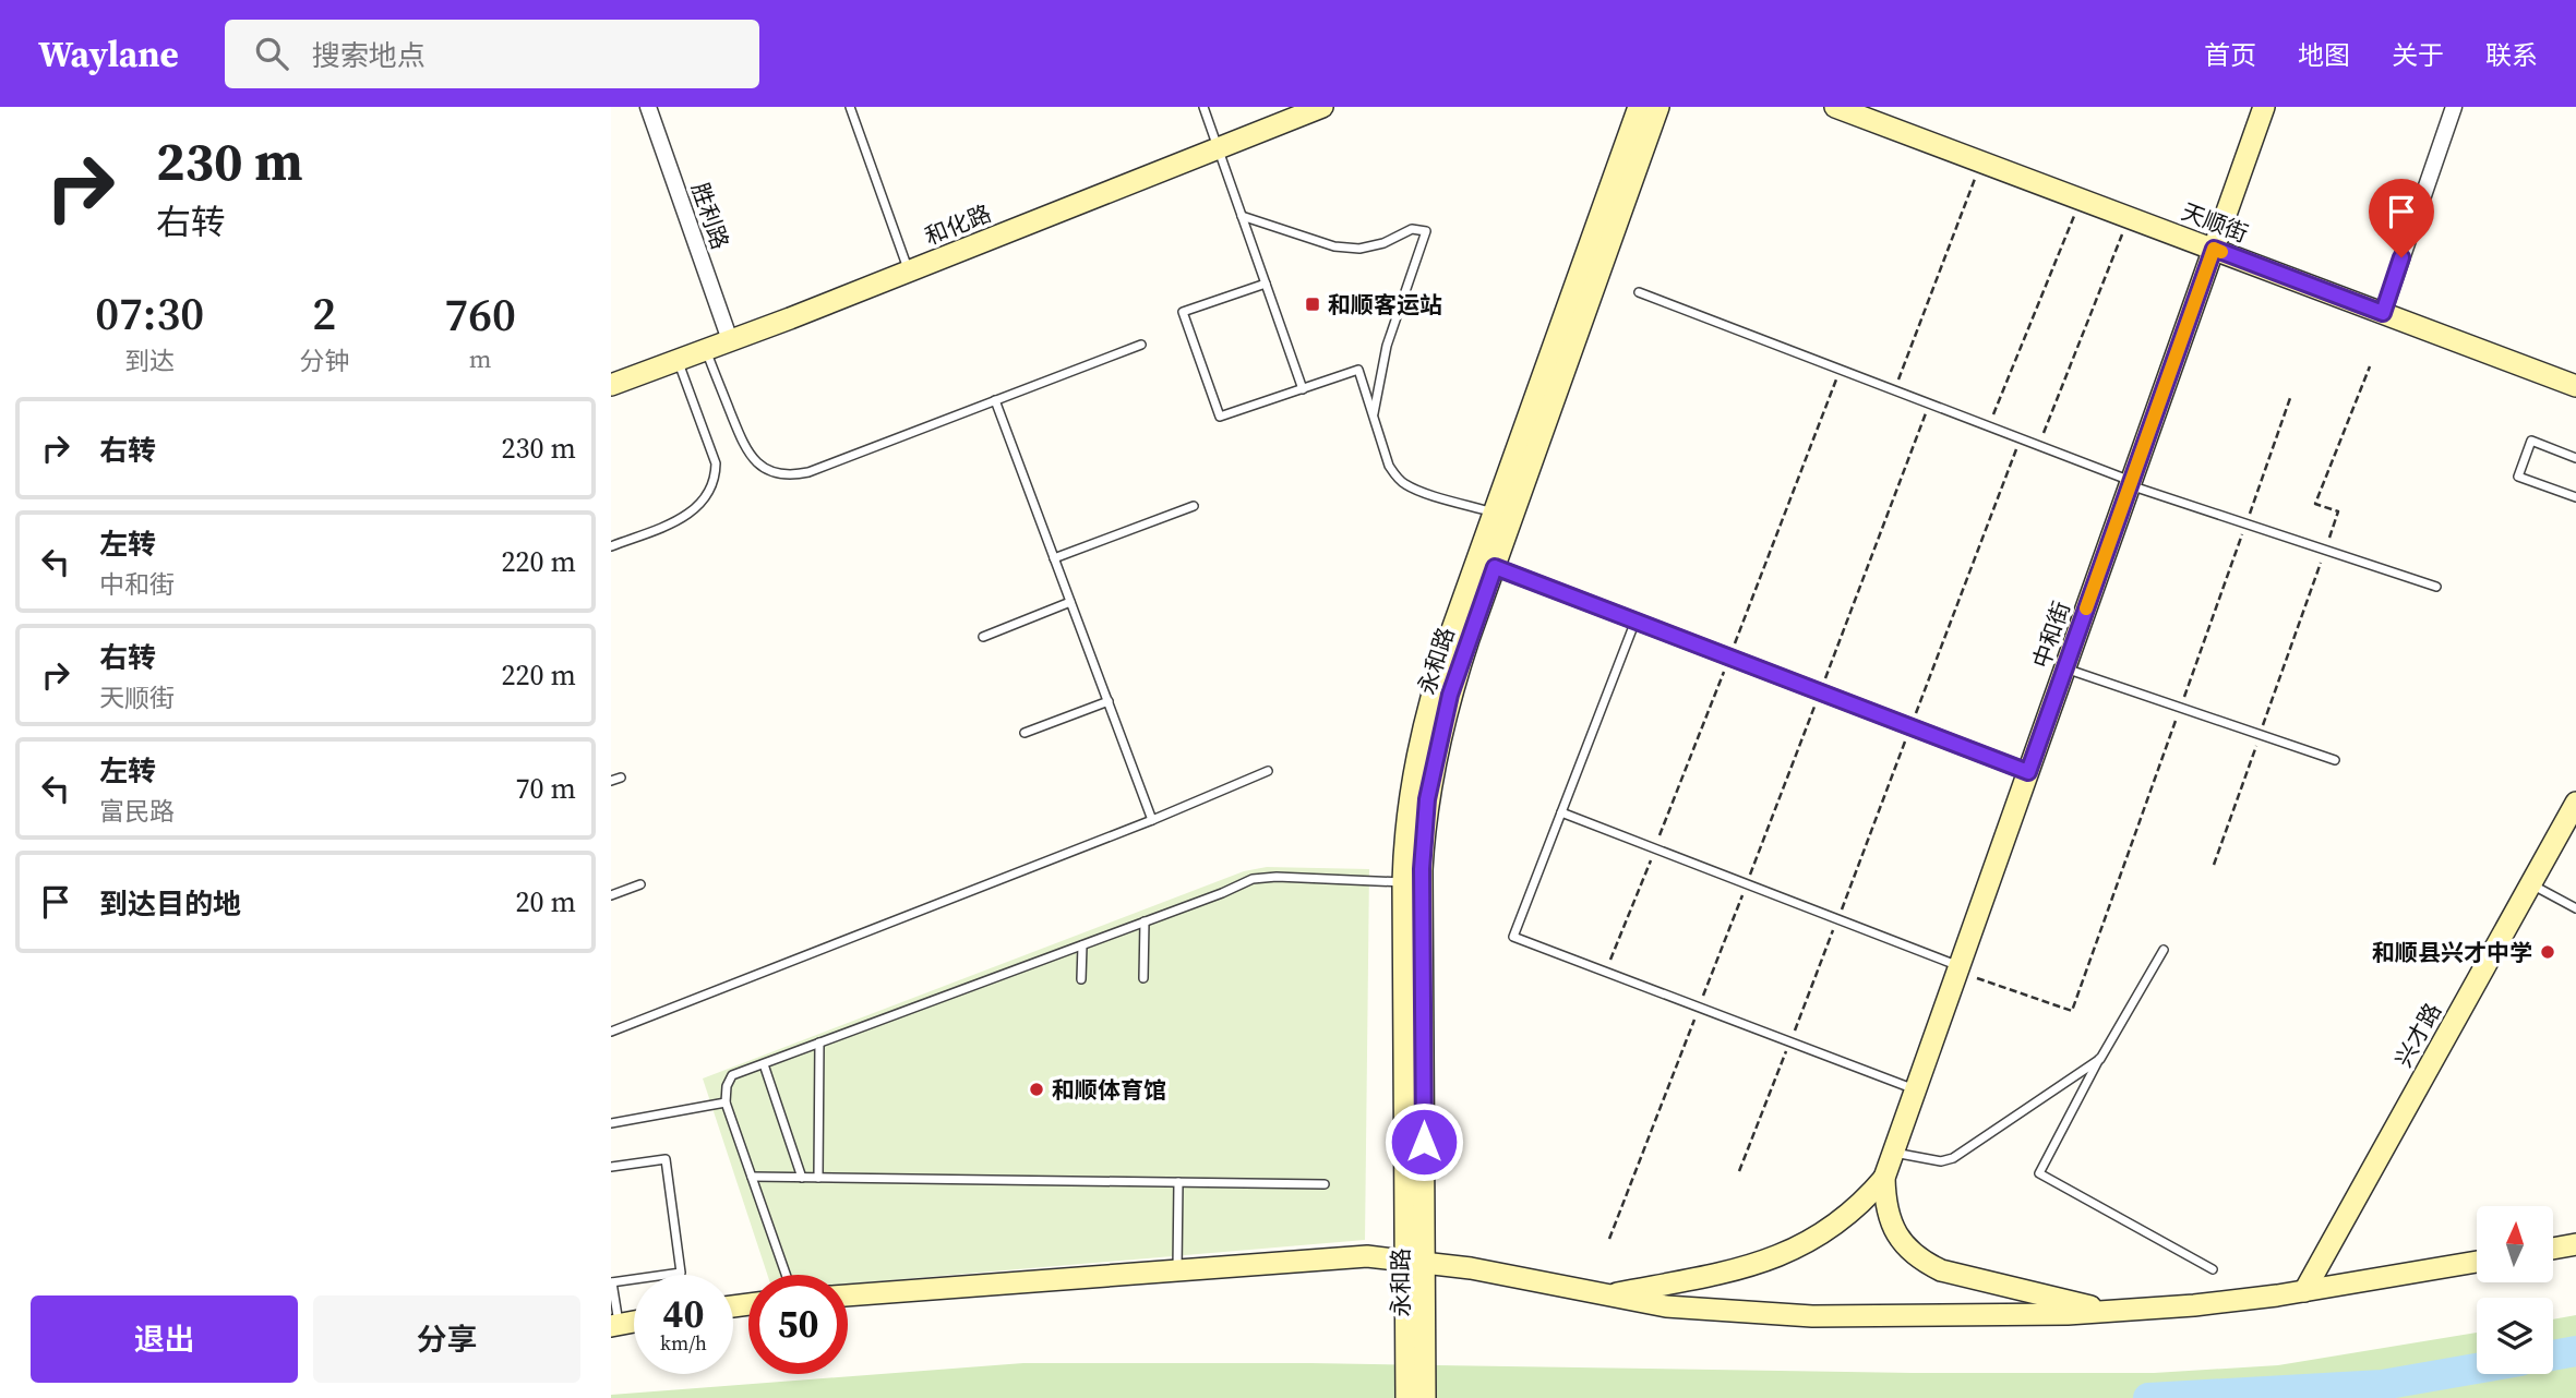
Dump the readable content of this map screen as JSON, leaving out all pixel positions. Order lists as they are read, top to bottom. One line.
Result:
{"streets":{"main road":["天顺街","和化路","中和街","永和路","兴才路"],"street":["胜利路"]},"crossings":[["胜利路","和化路"],["天顺街","中和街"]],"places":{"transit":["和顺客运站"],"other":["和顺县兴才中学","和顺体育馆"]},"north":"top","page":{"header":"Waylane","search":"搜索地点","nav":["首页","地图","关于","联系"],"turn":["230 m","右转"],"eta":["07:30","到达","2","分钟","760","m"],"list":[{"name":"右转","value":"230 m"},{"name":"左转","note":"中和街","value":"220 m"},{"name":"右转","note":"天顺街","value":"220 m"},{"name":"左转","note":"富民路","value":"70 m"},{"name":"到达目的地","value":"20 m"}],"speed":"40 km/h","limit":"50","buttons":["退出","分享"]}}
